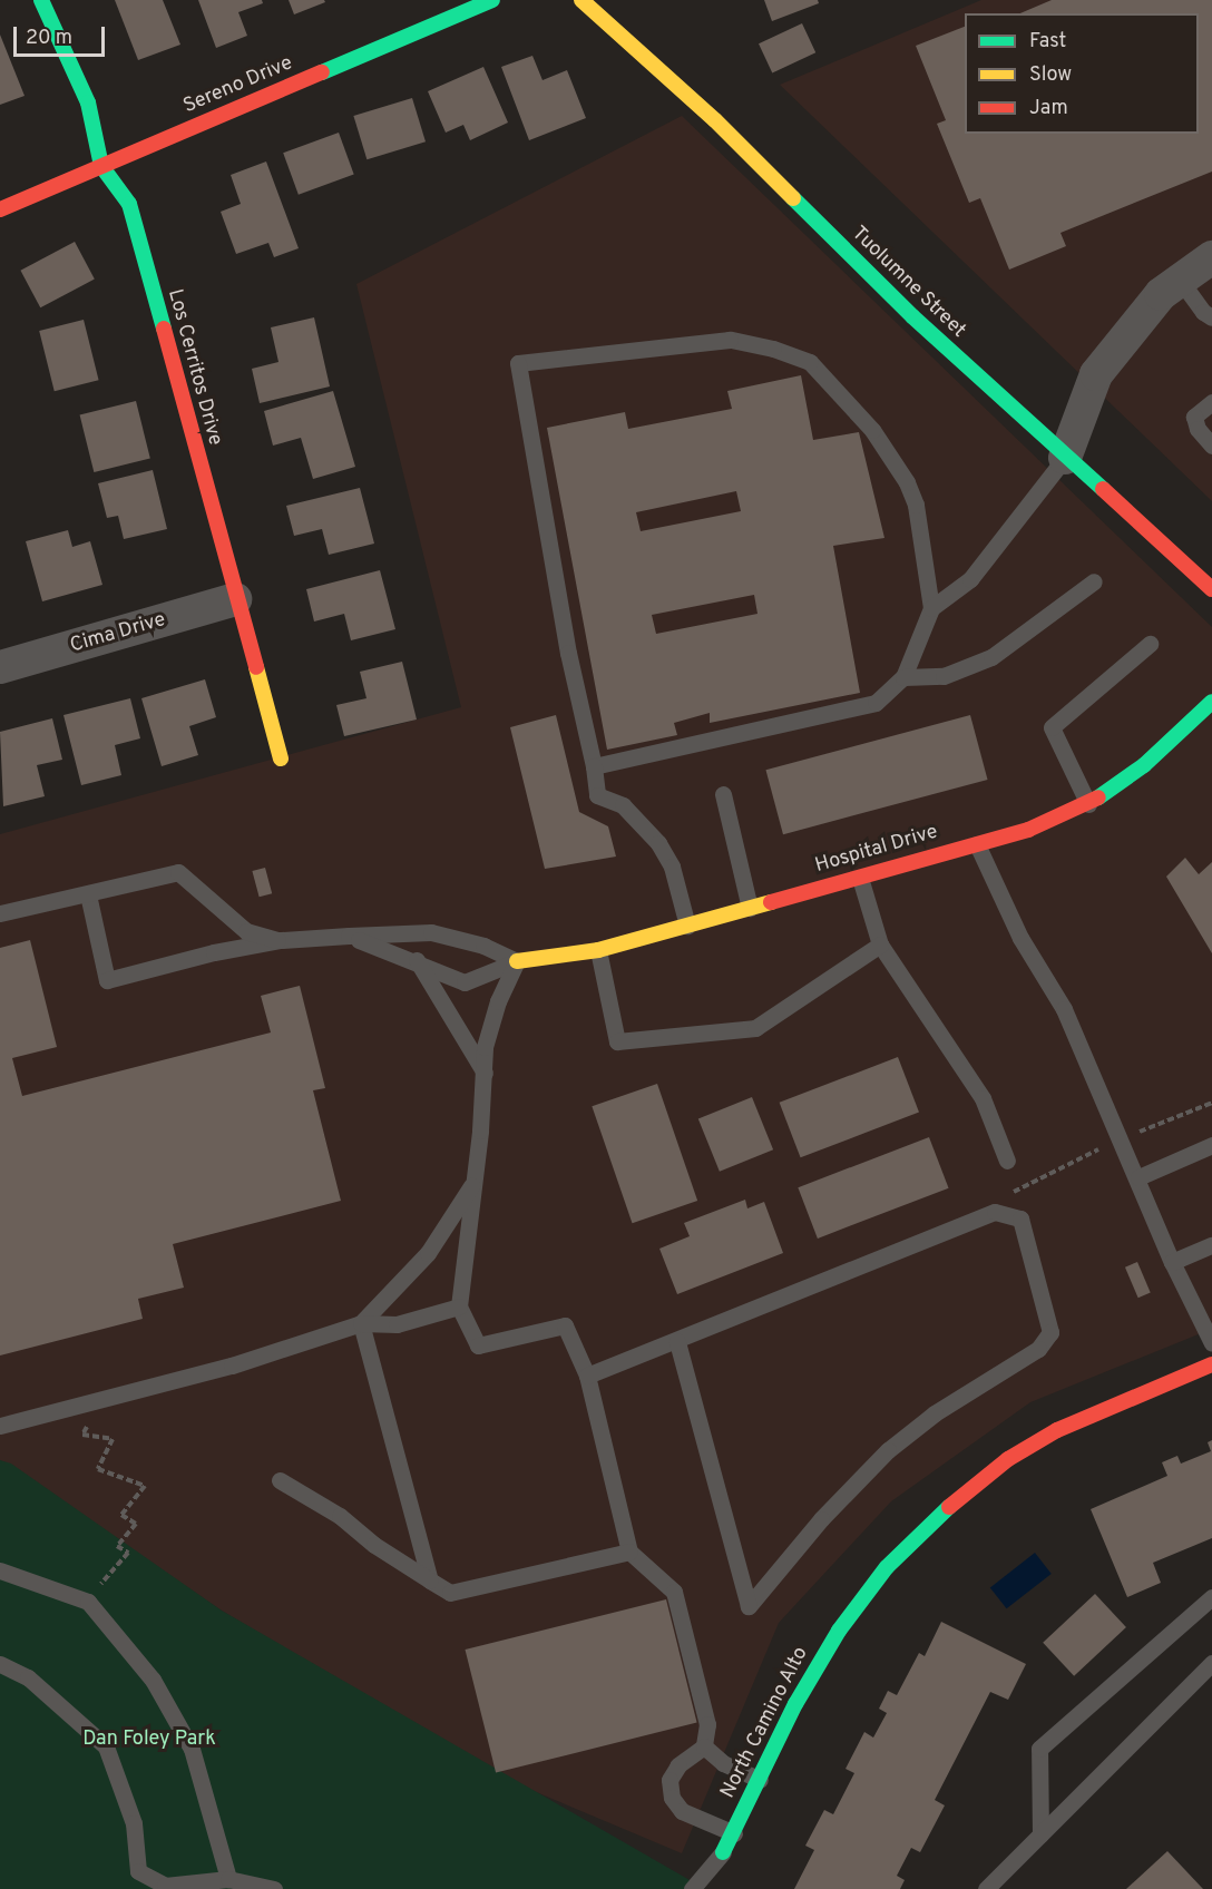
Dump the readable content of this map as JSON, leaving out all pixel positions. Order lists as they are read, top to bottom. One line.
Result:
{"streets":{"street":["Sereno Drive","Tuolumne Street","Los Cerritos Drive","Cima Drive","Hospital Drive","North Camino Alto"]},"crossings":[["Sereno Drive","Los Cerritos Drive"],["Los Cerritos Drive","Cima Drive"]],"parks":["Dan Foley Park"],"legend":["Fast","Slow","Jam"],"scale_bar":"20 m"}
